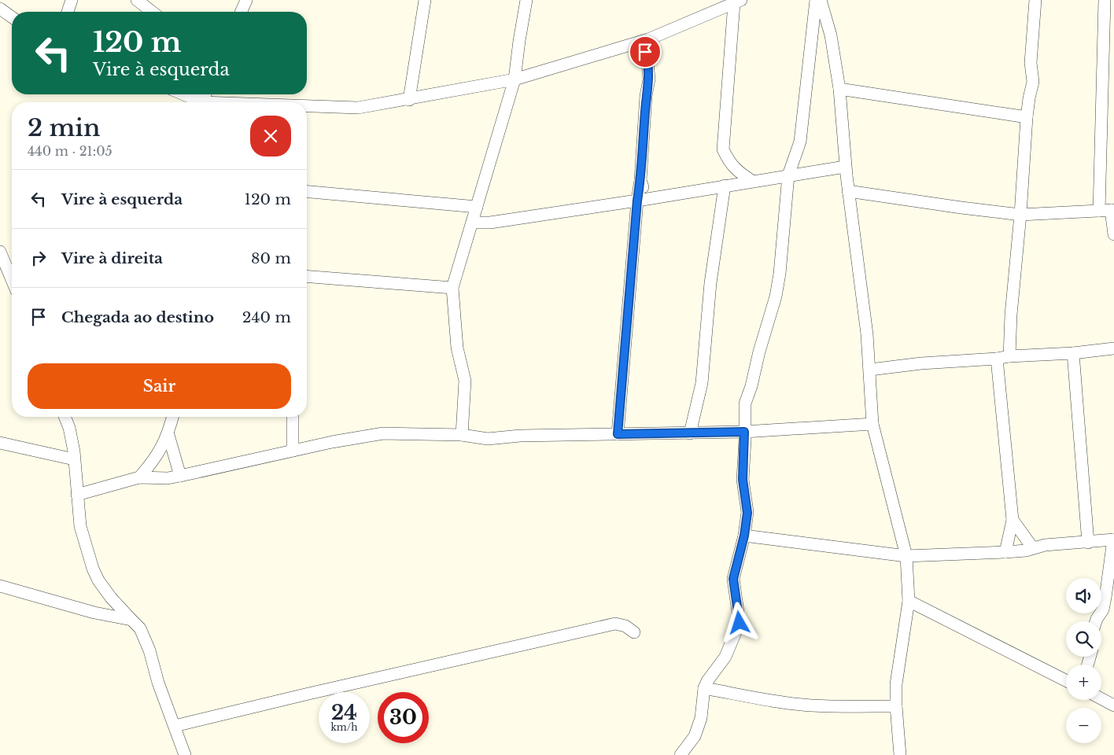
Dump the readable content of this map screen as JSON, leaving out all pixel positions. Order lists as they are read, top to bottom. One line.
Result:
{"page":{"turn":["120 m","Vire à esquerda"],"heading":["2 min","440 m · 21:05"],"list":[{"name":"Vire à esquerda","value":"120 m"},{"name":"Vire à direita","value":"80 m"},{"name":"Chegada ao destino","value":"240 m"}],"buttons":"Sair","map_buttons":["+","−"],"speed":"24 km/h","limit":"30"}}
